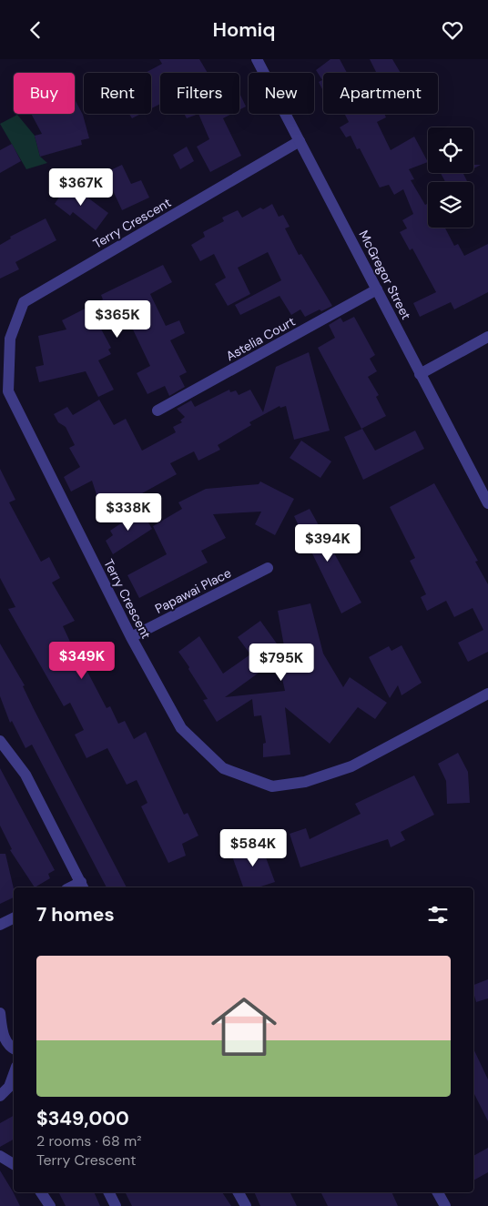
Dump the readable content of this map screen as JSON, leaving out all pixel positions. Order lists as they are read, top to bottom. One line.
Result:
{"streets":{"street":["Terry Crescent","McGregor Street","Astelia Court","Papawai Place"]},"crossings":[["Terry Crescent","McGregor Street"],["Terry Crescent","Papawai Place"],["McGregor Street","Astelia Court"]],"page":{"header":"Homiq","chip":["Buy","Rent","Filters","New","Apartment"],"price":["$367K","$365K","$338K","$394K","$349K","$795K","$584K"],"heading":"7 homes","list":[{"name":"$349,000","note":"2 rooms · 68 m² · Terry Crescent"}]}}
